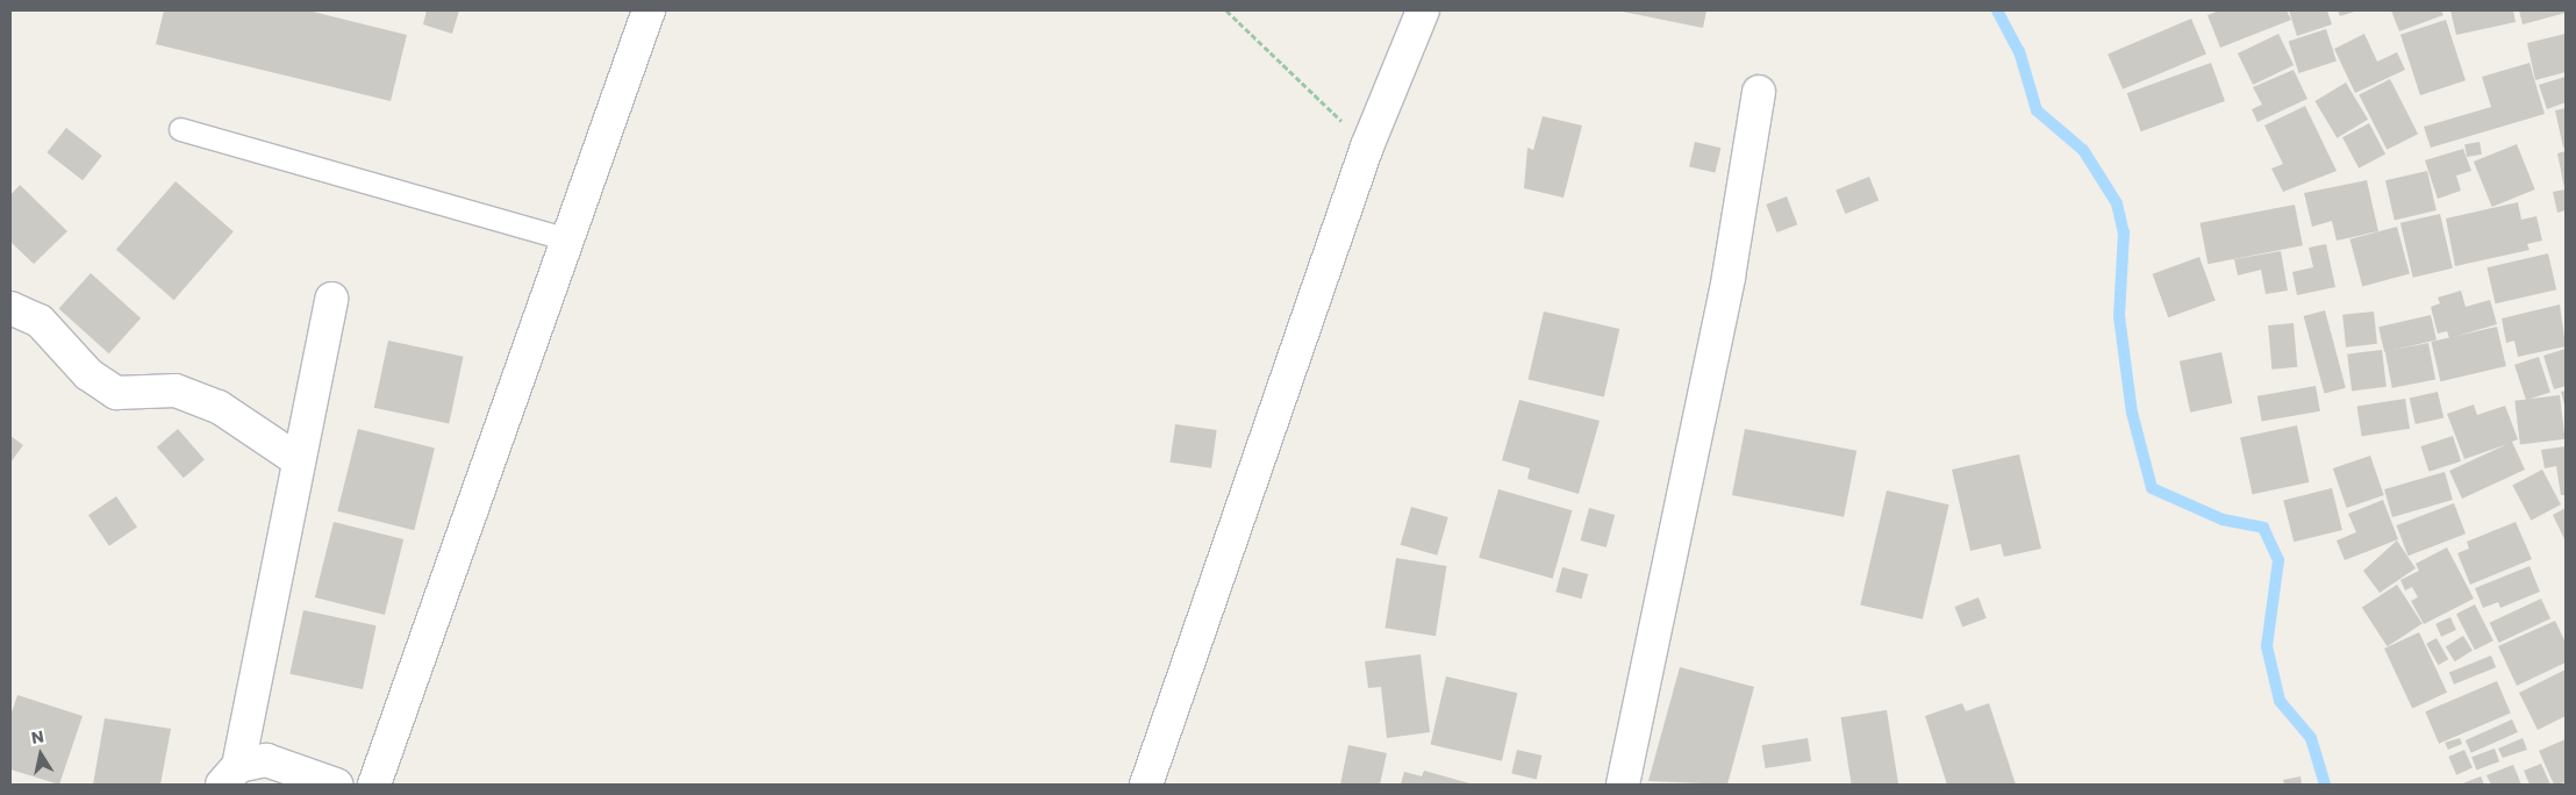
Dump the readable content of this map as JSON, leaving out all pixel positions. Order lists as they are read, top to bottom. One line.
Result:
{"north":"top"}
